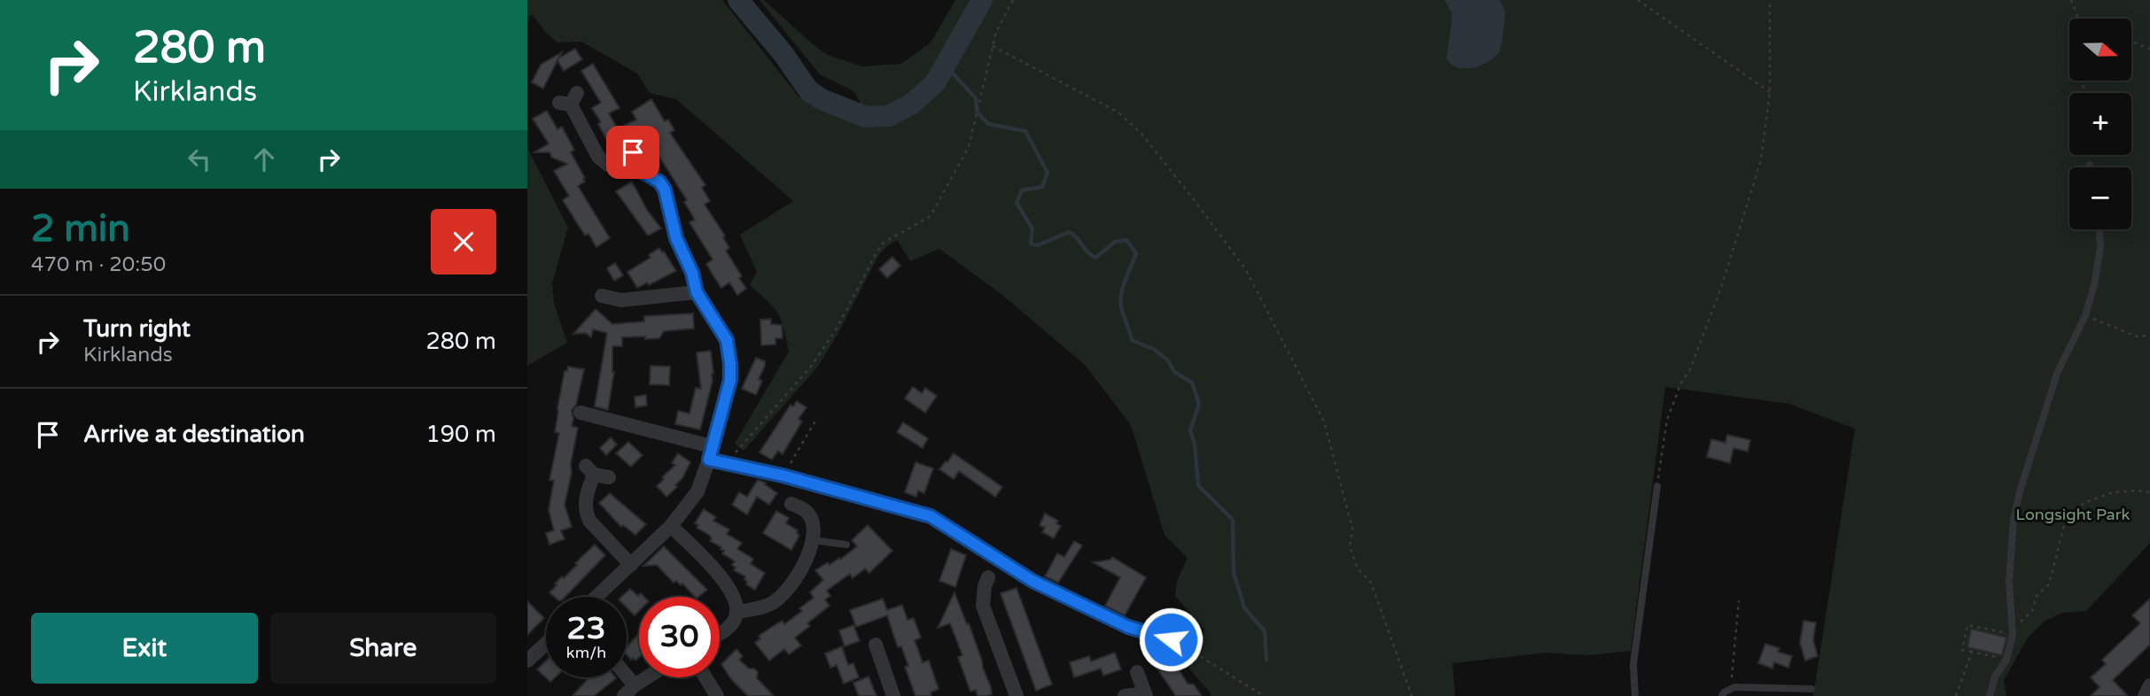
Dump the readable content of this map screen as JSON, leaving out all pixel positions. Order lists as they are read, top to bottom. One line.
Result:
{"parks":["Longsight Park"],"north":"right","page":{"turn":["280 m","Kirklands"],"map_buttons":["+","−"],"heading":["2 min","470 m · 20:50"],"list":[{"name":"Turn right","note":"Kirklands","value":"280 m"},{"name":"Arrive at destination","value":"190 m"}],"speed":"23 km/h","limit":"30","buttons":["Exit","Share"]}}
